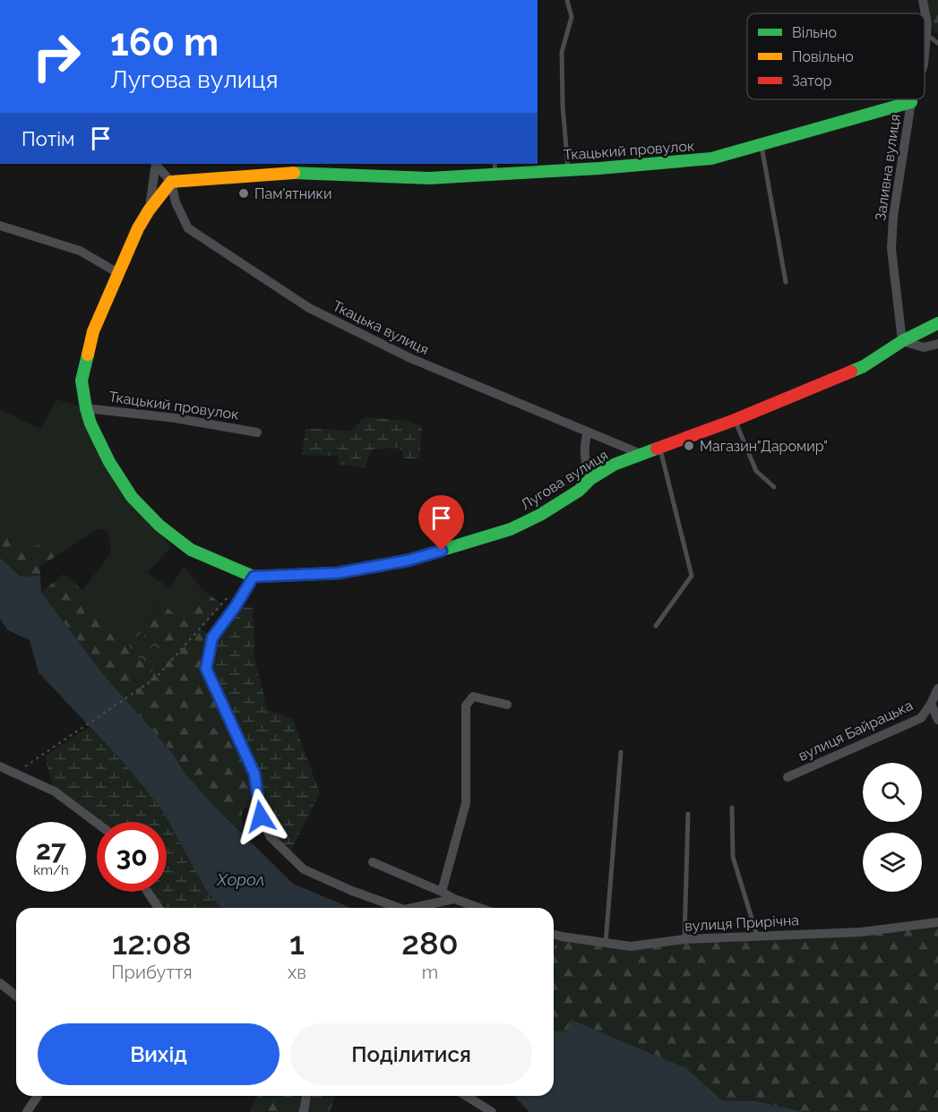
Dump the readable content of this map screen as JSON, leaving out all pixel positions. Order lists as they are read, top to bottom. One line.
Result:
{"streets":{"street":["Ткацький провулок","Заливна вулиця","Ткацька вулиця","Лугова вулиця","вулиця Байрацька","вулиця Прирічна"]},"crossings":[["Ткацький провулок","Заливна вулиця"],["Ткацький провулок","Ткацька вулиця"],["Ткацький провулок","Лугова вулиця"],["Заливна вулиця","Лугова вулиця"],["Ткацька вулиця","Лугова вулиця"]],"water":["Хорол"],"places":["Пам'ятники","Магазин\"Даромир\""],"legend":["Вільно","Повільно","Затор"],"page":{"turn":["160 m","Лугова вулиця"],"then":"Потім","speed":"27 km/h","limit":"30","eta":["12:08","Прибуття","1","хв","280","m"],"buttons":["Вихід","Поділитися"]}}
